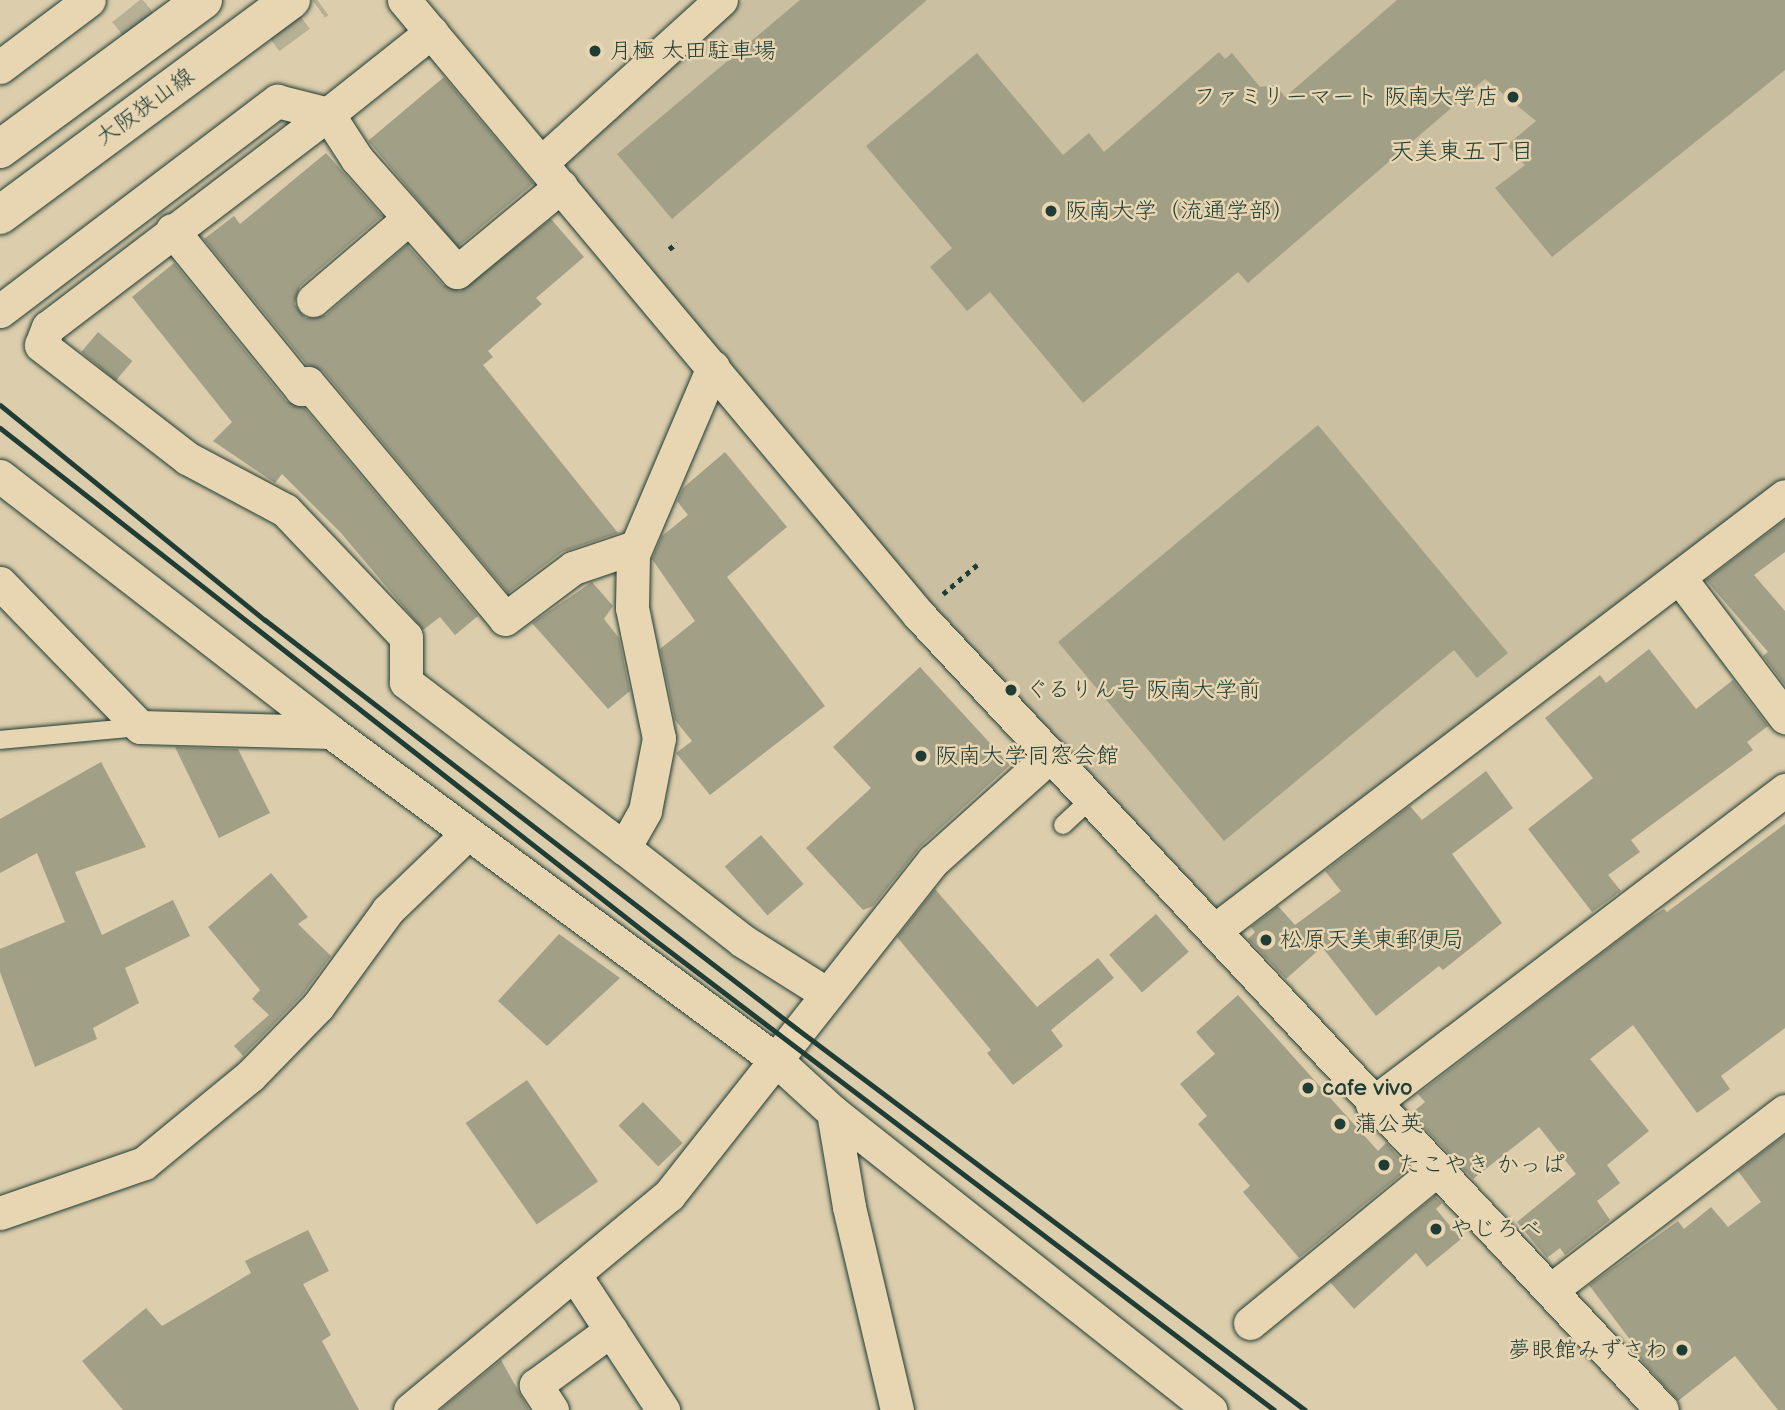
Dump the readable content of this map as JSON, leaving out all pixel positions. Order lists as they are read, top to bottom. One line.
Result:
{"streets":{"main road":["大阪狭山線"]},"districts":["天美東五丁目"],"places":["月極 太田駐車場","ファミリーマート 阪南大学店","阪南大学（流通学部）","ぐるりん号 阪南大学前","阪南大学同窓会館","松原天美東郵便局","cafe vivo","蒲公英","たこやき かっぱ","やじろべ","夢眼館みずさわ"]}
